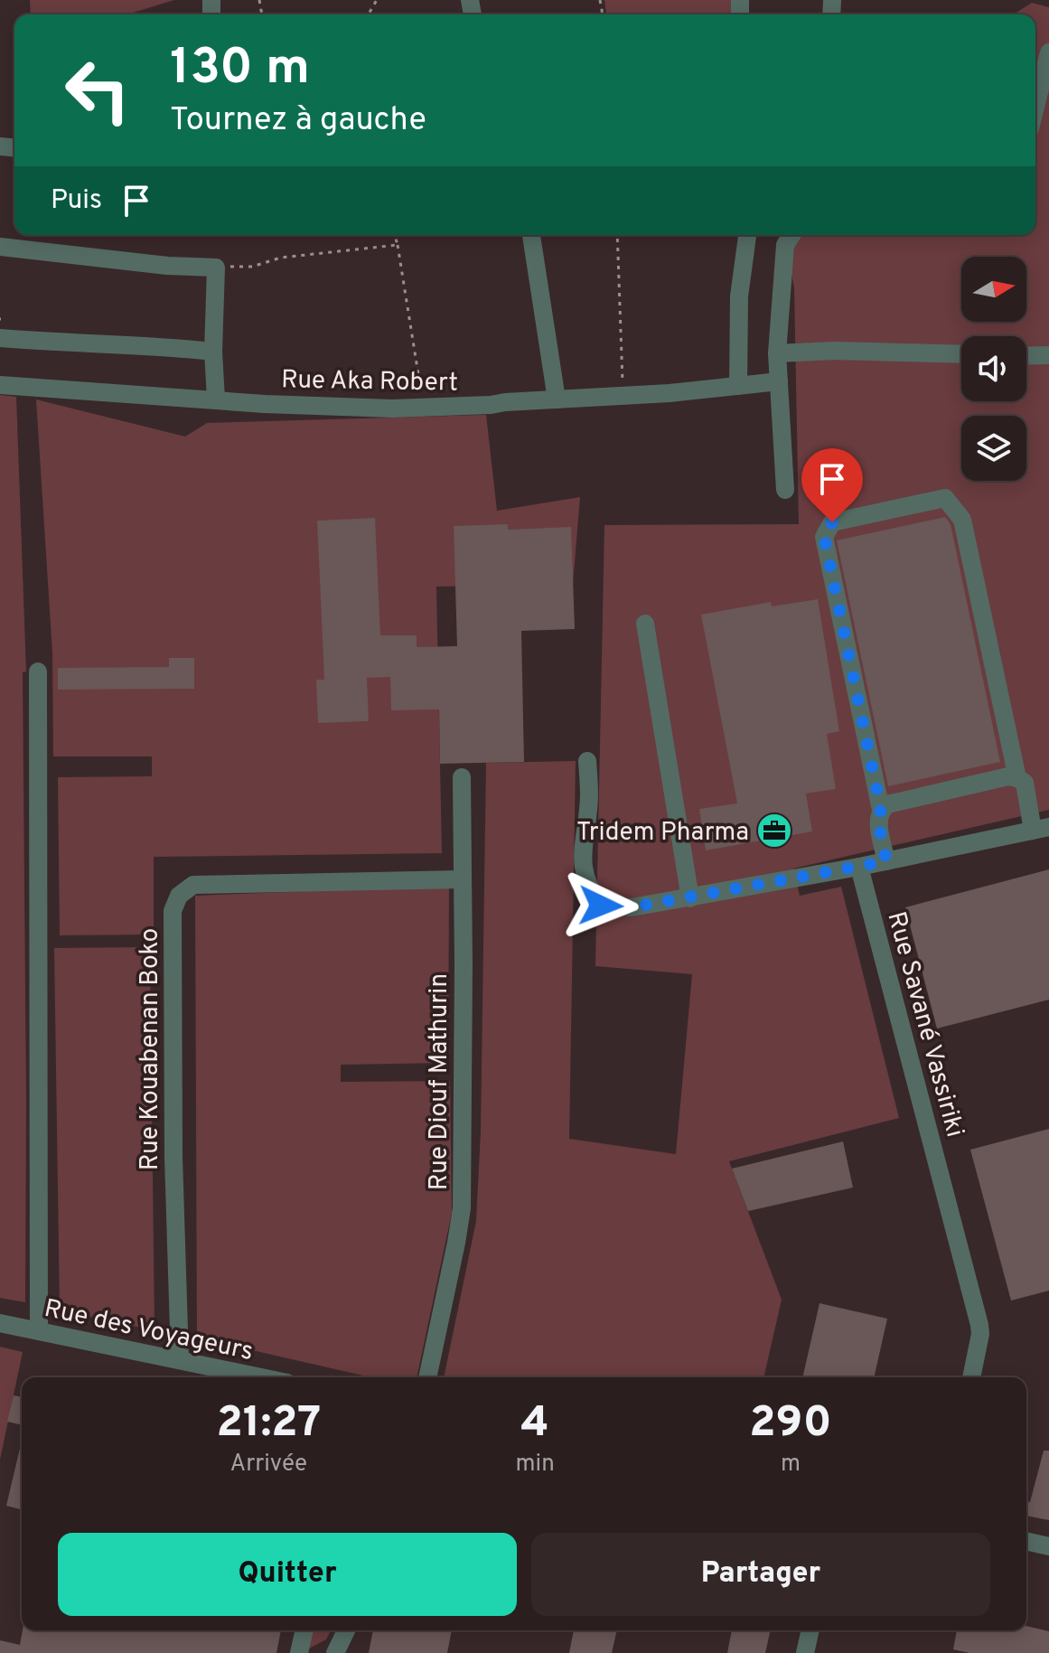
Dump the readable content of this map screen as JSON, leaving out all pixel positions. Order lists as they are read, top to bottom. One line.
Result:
{"streets":{"street":["Rue Aka Robert","Rue Savané Vassiriki","Rue Kouabenan Boko","Rue Diouf Mathurin","Rue des Voyageurs"]},"crossings":[["Rue Kouabenan Boko","Rue Diouf Mathurin"],["Rue Kouabenan Boko","Rue des Voyageurs"]],"places":{"office":["Tridem Pharma"]},"north":"right","page":{"turn":["130 m","Tournez à gauche"],"then":"Puis","eta":["21:27","Arrivée","4","min","290","m"],"buttons":["Quitter","Partager"]}}
